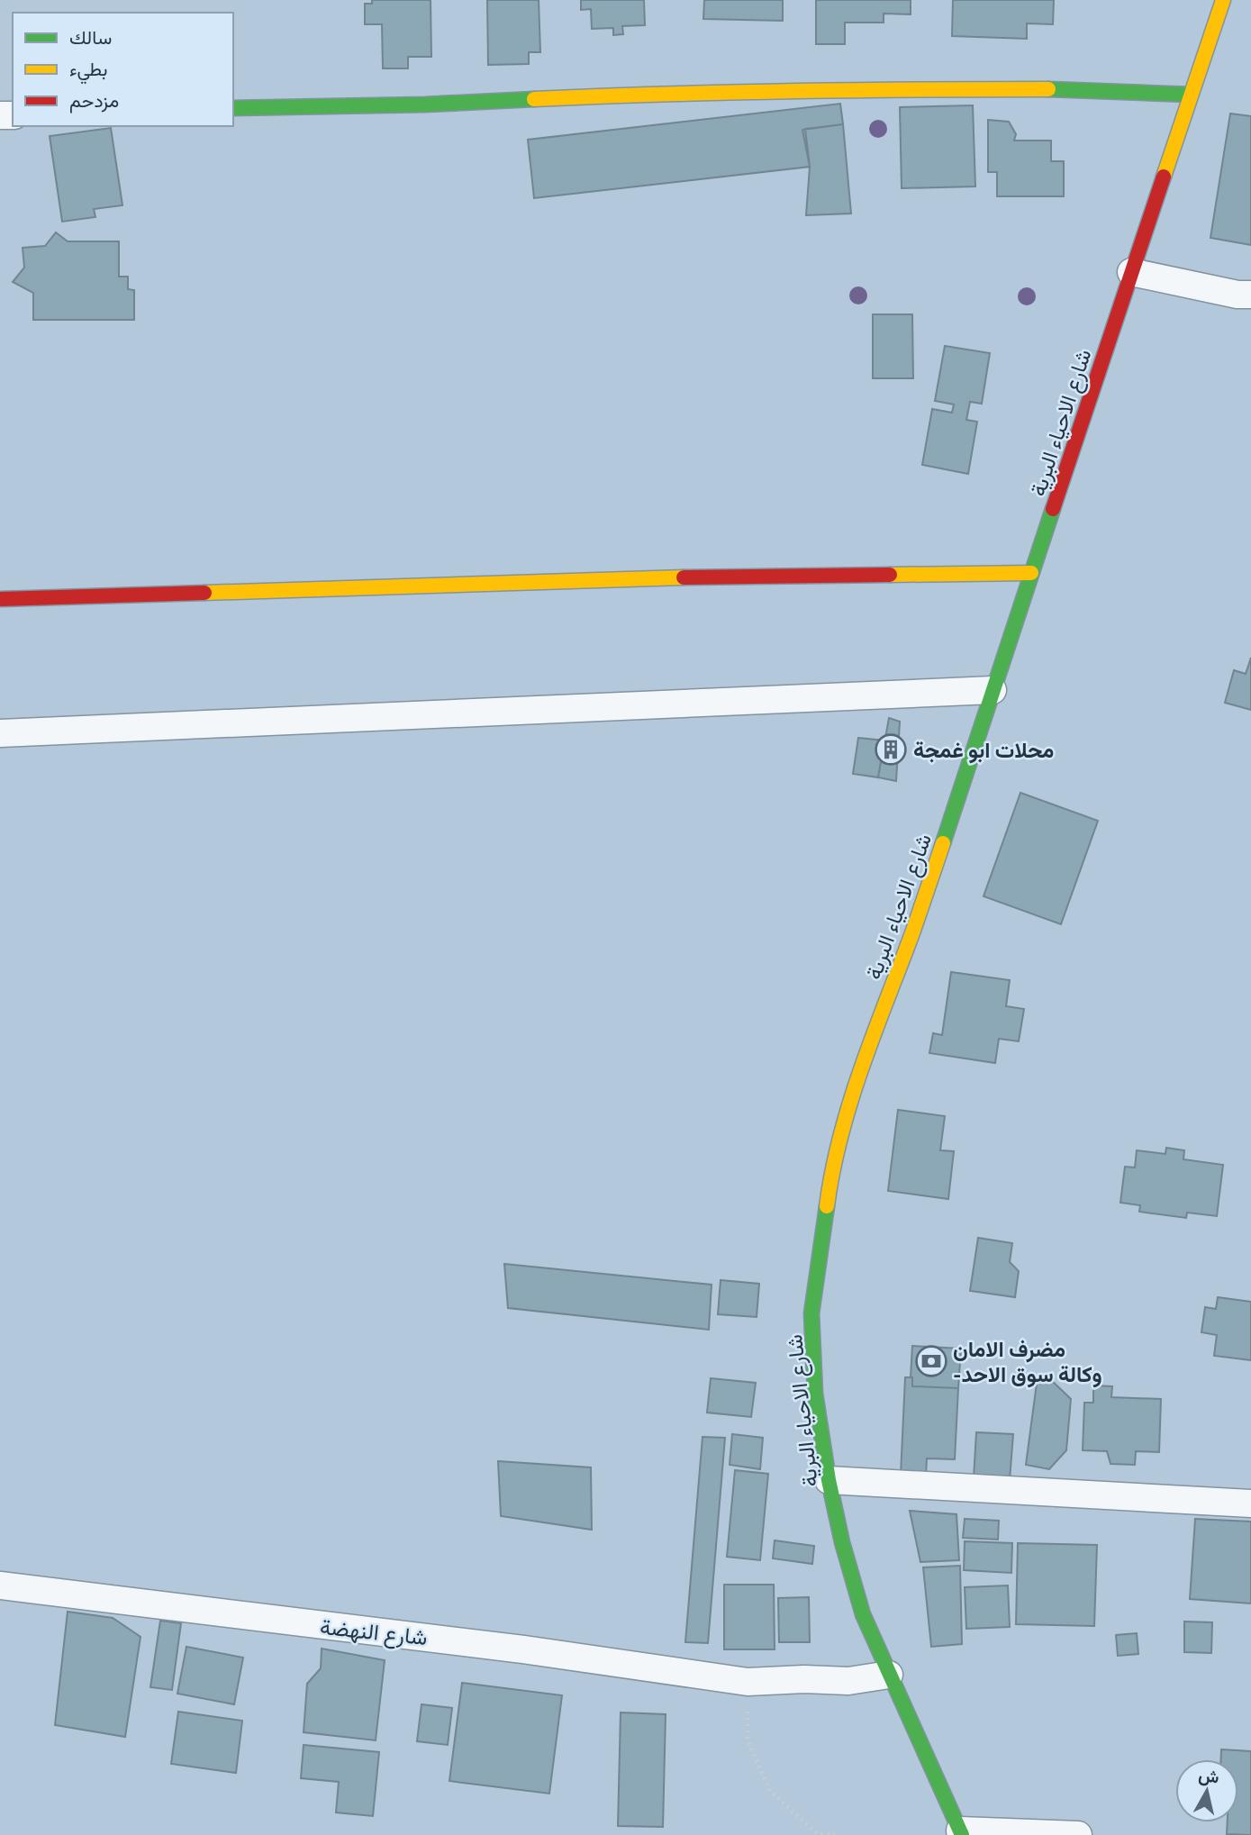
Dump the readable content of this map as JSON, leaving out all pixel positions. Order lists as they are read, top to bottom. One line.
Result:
{"streets":{"street":["شارع الاحياء البرية","شارع النهضة"]},"crossings":[["شارع الاحياء البرية","شارع النهضة"]],"places":{"building":["محلات ابو غمجة"],"bank":["مضرف الامان -وكالة سوق الاحد"]},"legend":["سالك","بطيء","مزدحم"],"north":"top"}
